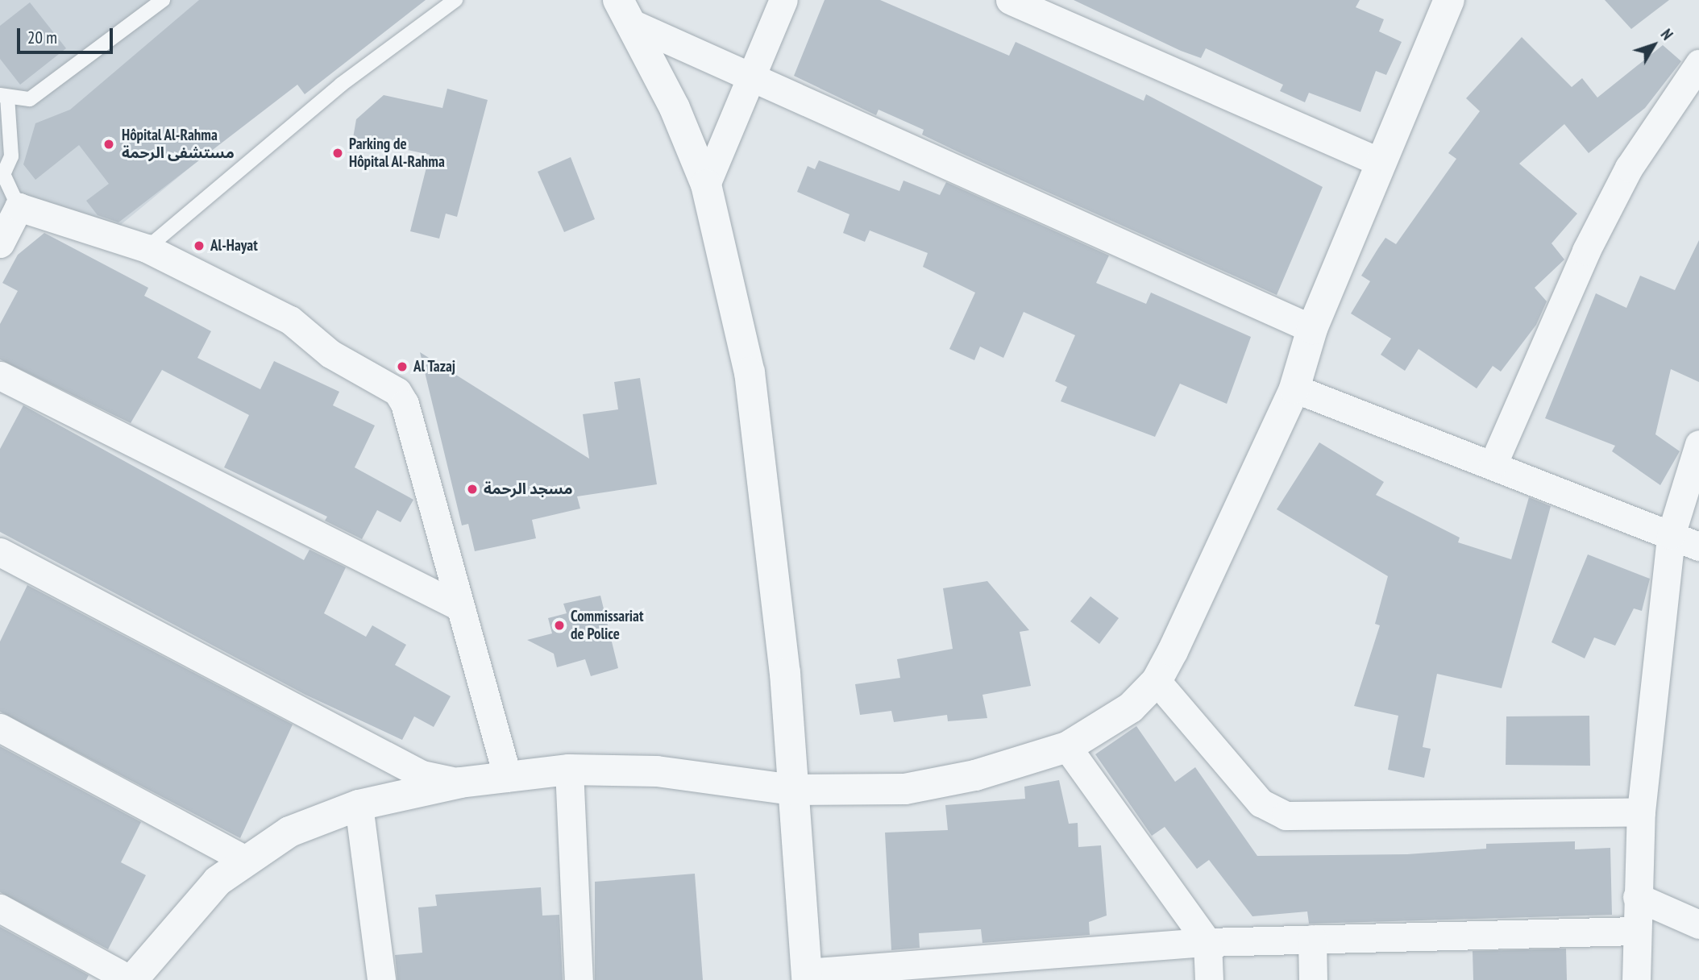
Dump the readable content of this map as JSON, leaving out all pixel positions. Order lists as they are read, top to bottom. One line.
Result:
{"places":["Hôpital Al-Rahma مستشفى الرحمة","Parking de Hôpital Al-Rahma","Al-Hayat","Al Tazaj","مسجد الرحمة","Commissariat de Police"],"scale_bar":"20 m","north":"top right"}
